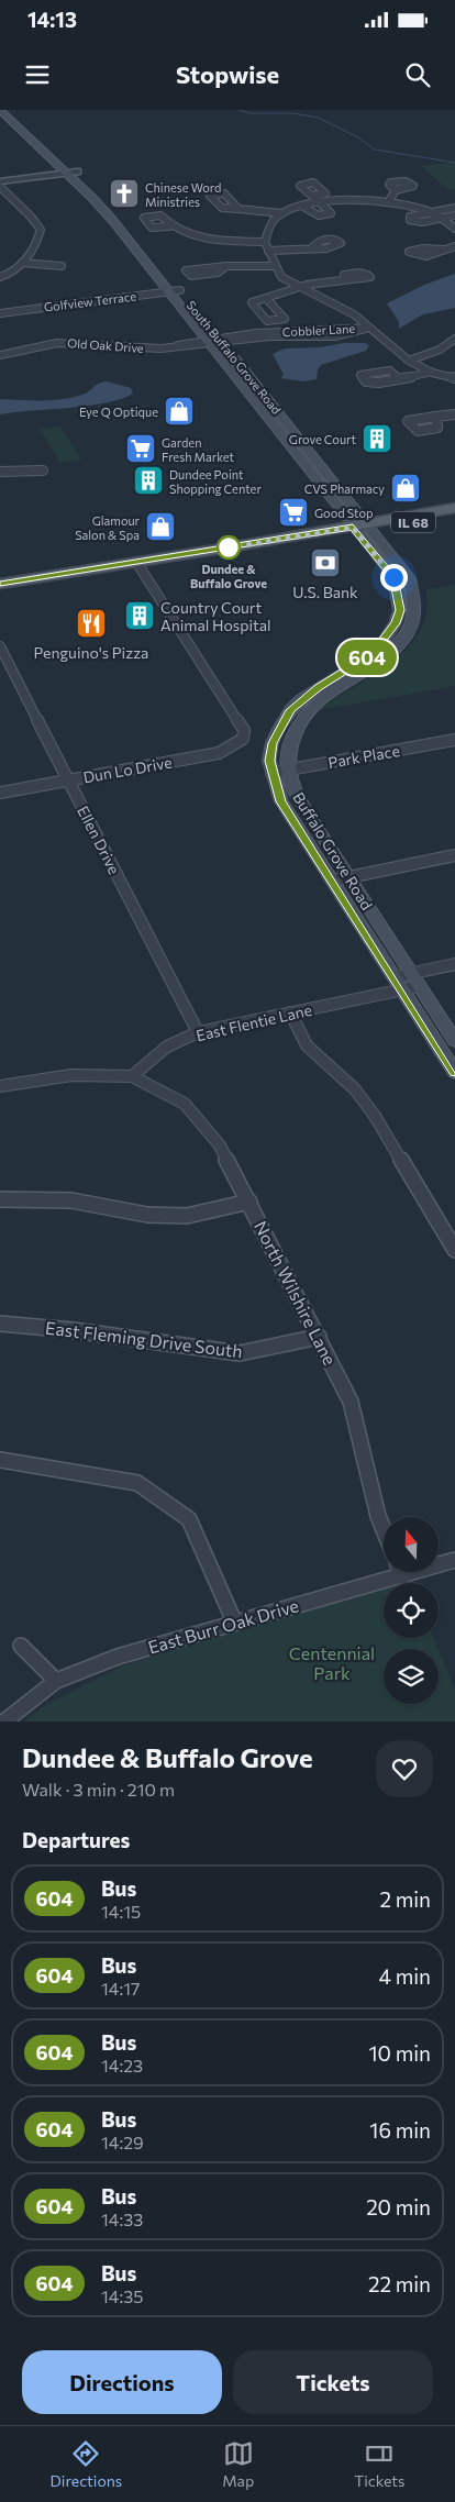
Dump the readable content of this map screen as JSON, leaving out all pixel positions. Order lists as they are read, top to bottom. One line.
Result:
{"streets":{"main road":["South Buffalo Grove Road","IL 68","Buffalo Grove Road"],"street":["Golfview Terrace","Cobbler Lane","Old Oak Drive","Park Place","Dun Lo Drive","Ellen Drive","East Flentie Lane","North Wilshire Lane","East Fleming Drive South","East Burr Oak Drive"]},"crossings":[["Golfview Terrace","South Buffalo Grove Road"],["Cobbler Lane","Old Oak Drive"],["Cobbler Lane","South Buffalo Grove Road"],["Old Oak Drive","South Buffalo Grove Road"],["South Buffalo Grove Road","IL 68"],["South Buffalo Grove Road","Park Place"],["South Buffalo Grove Road","Buffalo Grove Road"],["IL 68","Dun Lo Drive"],["Park Place","Buffalo Grove Road"],["Dun Lo Drive","Ellen Drive"],["Ellen Drive","East Flentie Lane"],["Buffalo Grove Road","East Flentie Lane"],["East Flentie Lane","North Wilshire Lane"],["North Wilshire Lane","East Fleming Drive South"]],"parks":["Centennial Park"],"places":{"church":["Chinese Word Ministries"],"shop":["Eye Q Optique","CVS Pharmacy","Glamour Salon & Spa"],"building":["Grove Court","Dundee Point Shopping Center","Country Court Animal Hospital"],"supermarket":["Garden Fresh Market","Good Stop"],"other":["Dundee & Buffalo Grove"],"bank":["U.S. Bank"],"restaurant":["Penguino's Pizza"]},"lines":["bus line 604"],"north":"top","page":{"status":"14:13","header":"Stopwise","on_map":"604","heading":[["Dundee & Buffalo Grove","Walk · 3 min · 210 m"],"Departures"],"list":[{"mark":"604","name":"Bus","note":"14:15","value":"2 min"},{"mark":"604","name":"Bus","note":"14:17","value":"4 min"},{"mark":"604","name":"Bus","note":"14:23","value":"10 min"},{"mark":"604","name":"Bus","note":"14:29","value":"16 min"},{"mark":"604","name":"Bus","note":"14:33","value":"20 min"},{"mark":"604","name":"Bus","note":"14:35","value":"22 min"}],"buttons":["Directions","Tickets"],"tabs":["Directions","Map","Tickets"]}}
